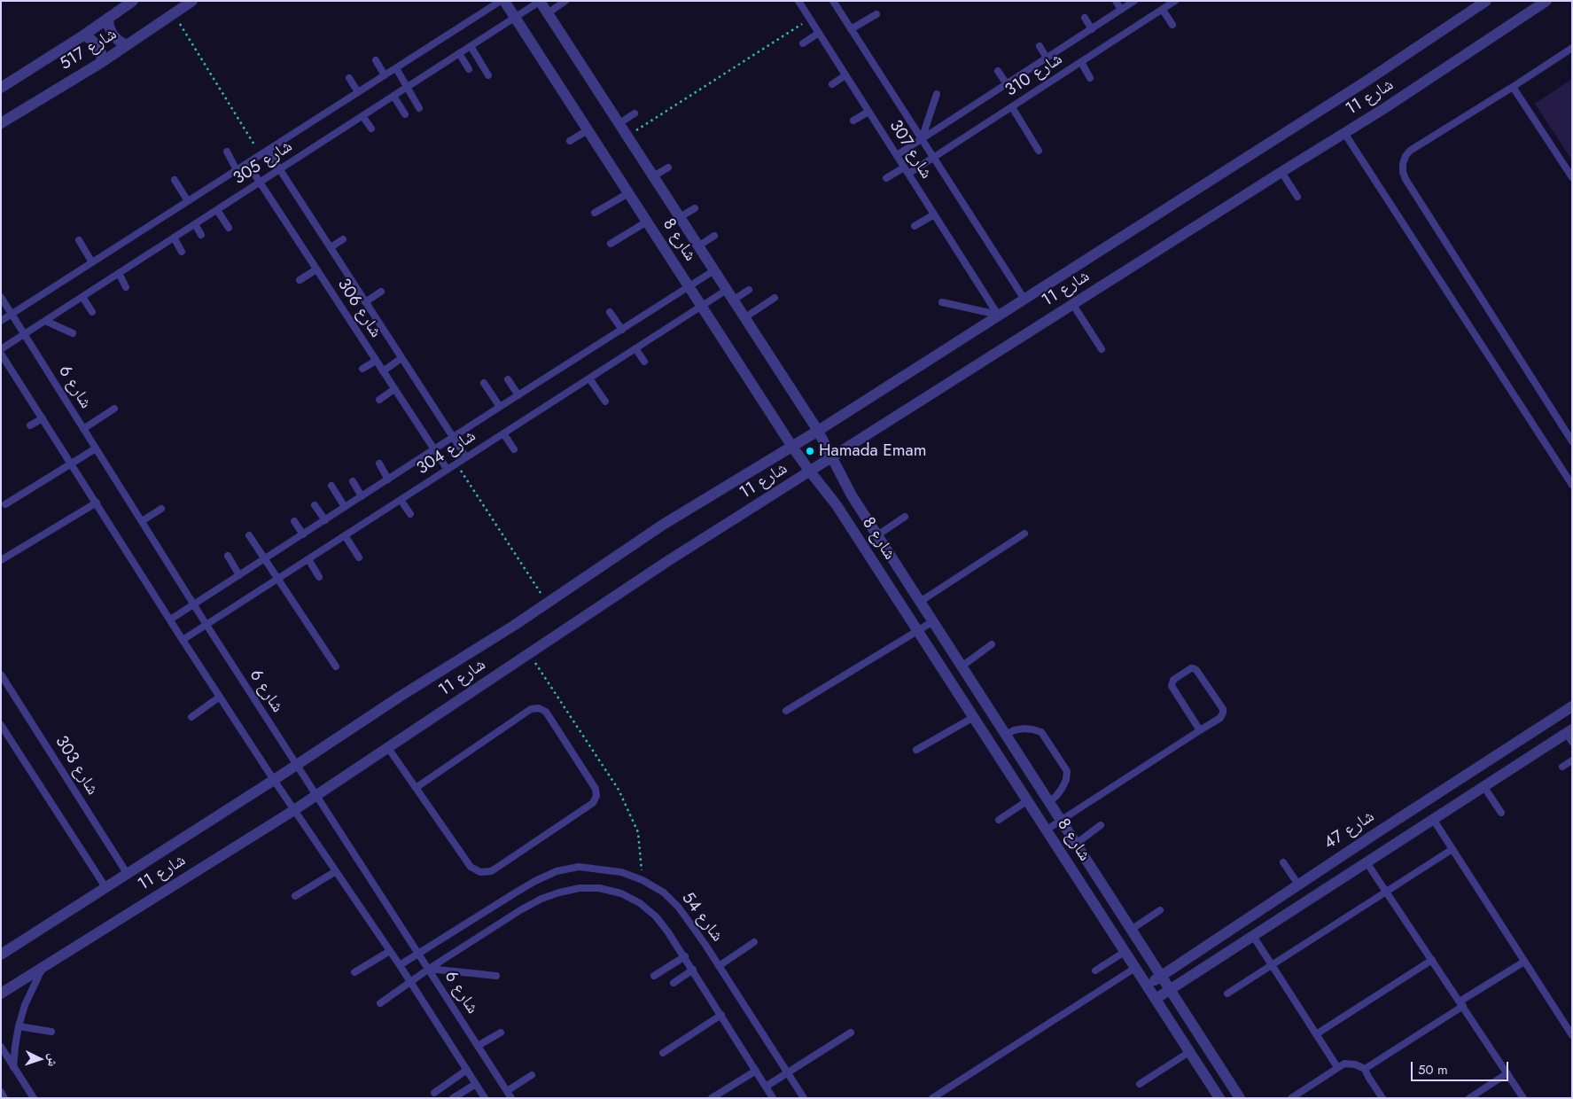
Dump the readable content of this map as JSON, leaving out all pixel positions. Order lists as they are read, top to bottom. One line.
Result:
{"streets":{"street":["شارع 517","شارع 11","شارع 8","شارع 47"],"lane":["شارع 310","شارع 307","شارع 305","شارع 306","شارع 6","شارع 304","شارع 303","شارع 54"]},"crossings":[["شارع 310","شارع 307"],["شارع 11","شارع 307"],["شارع 11","شارع 8"],["شارع 11","شارع 6"],["شارع 11","شارع 303"],["شارع 305","شارع 8"],["شارع 305","شارع 306"],["شارع 305","شارع 6"],["شارع 8","شارع 304"],["شارع 8","شارع 47"],["شارع 306","شارع 304"],["شارع 6","شارع 304"],["شارع 6","شارع 54"]],"places":["Hamada Emam"],"scale_bar":"50 m","north":"right"}
